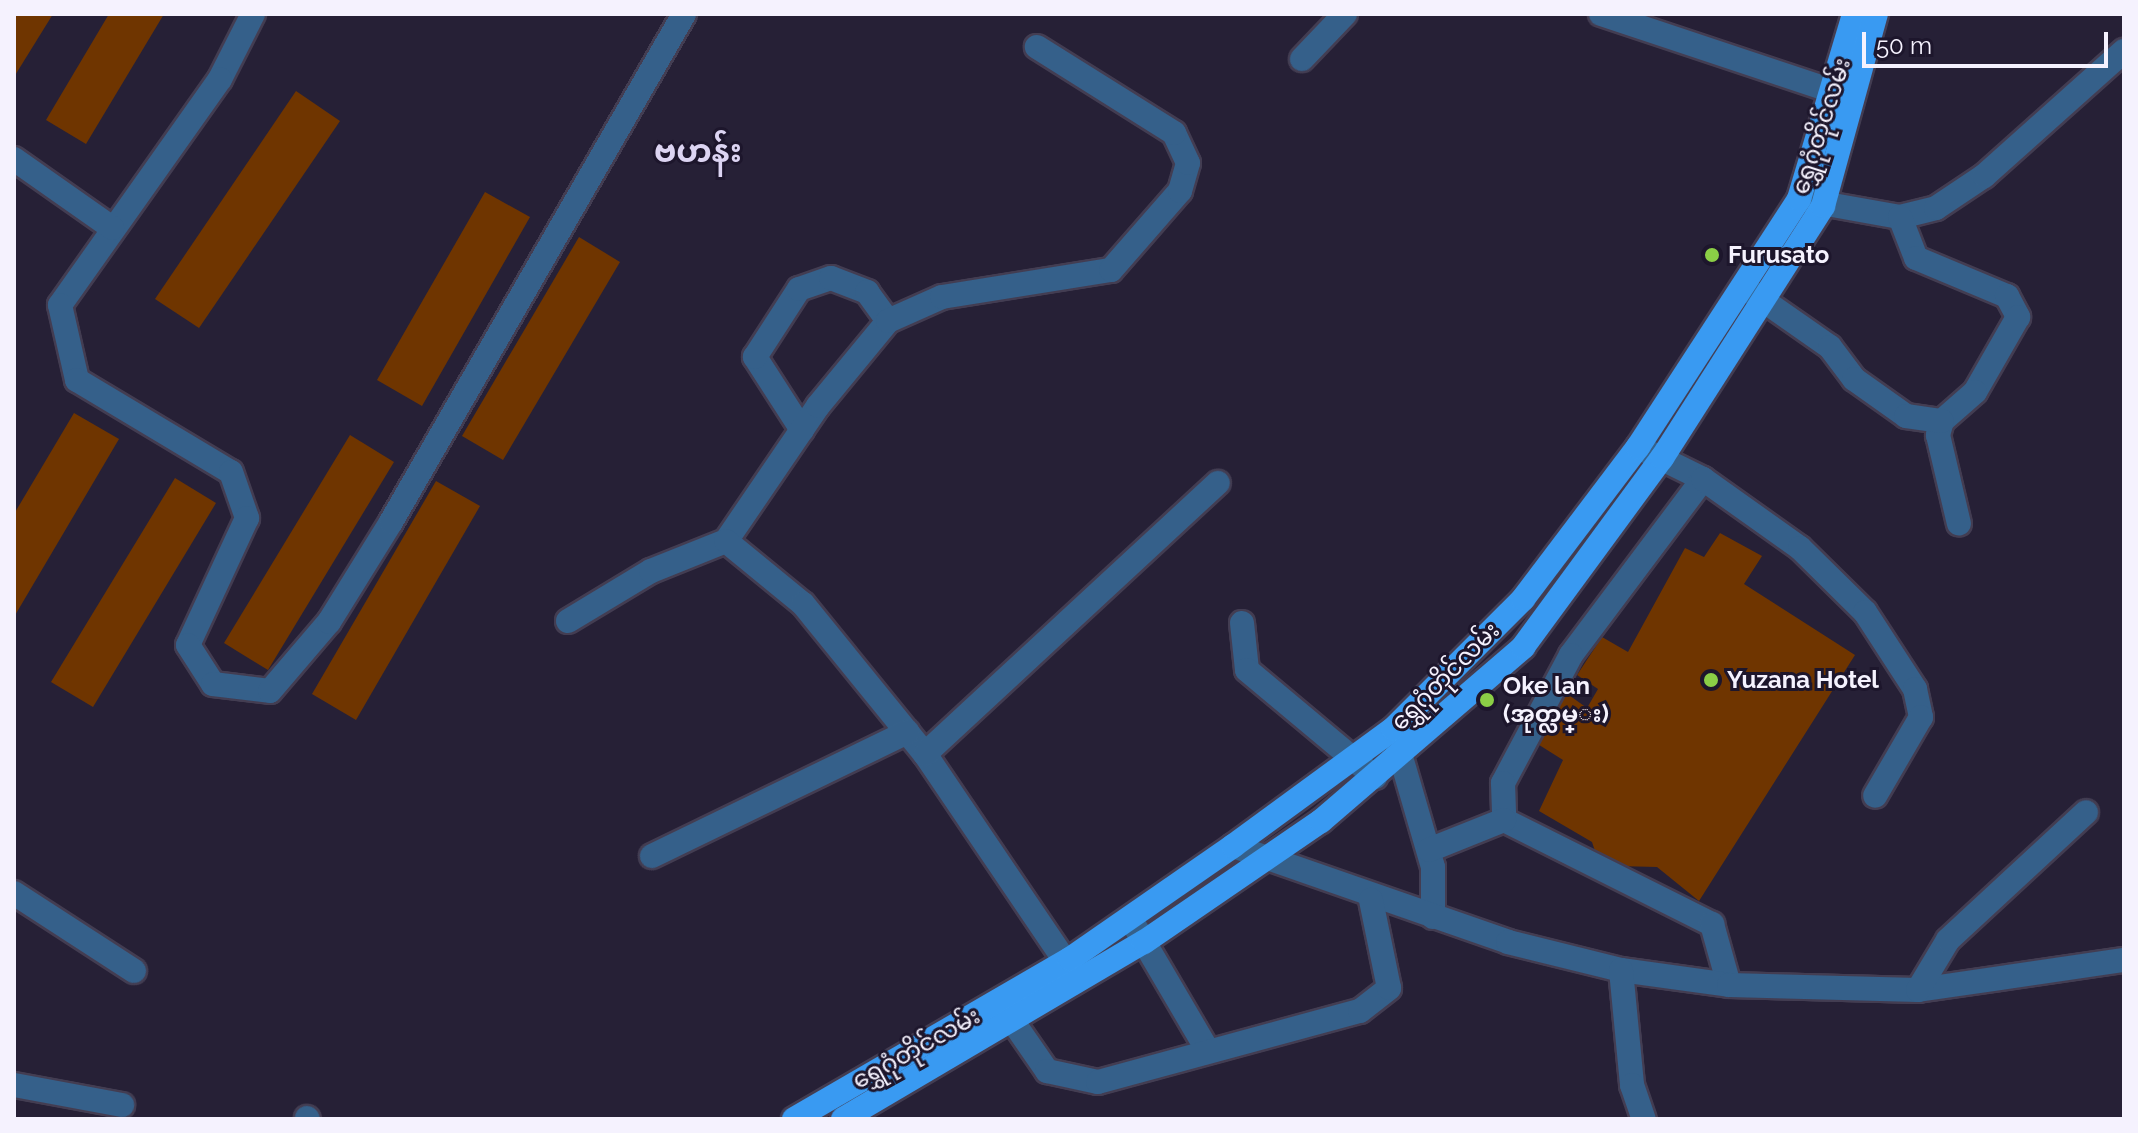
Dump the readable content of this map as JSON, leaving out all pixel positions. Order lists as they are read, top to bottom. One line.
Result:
{"streets":{"main road":["ရွှေဂုံတိုင်လမ်း"]},"districts":["ဗဟန်း"],"places":["Furusato","Yuzana Hotel","Oke lan (အုတ္လမ္း)"],"scale_bar":"50 m"}
